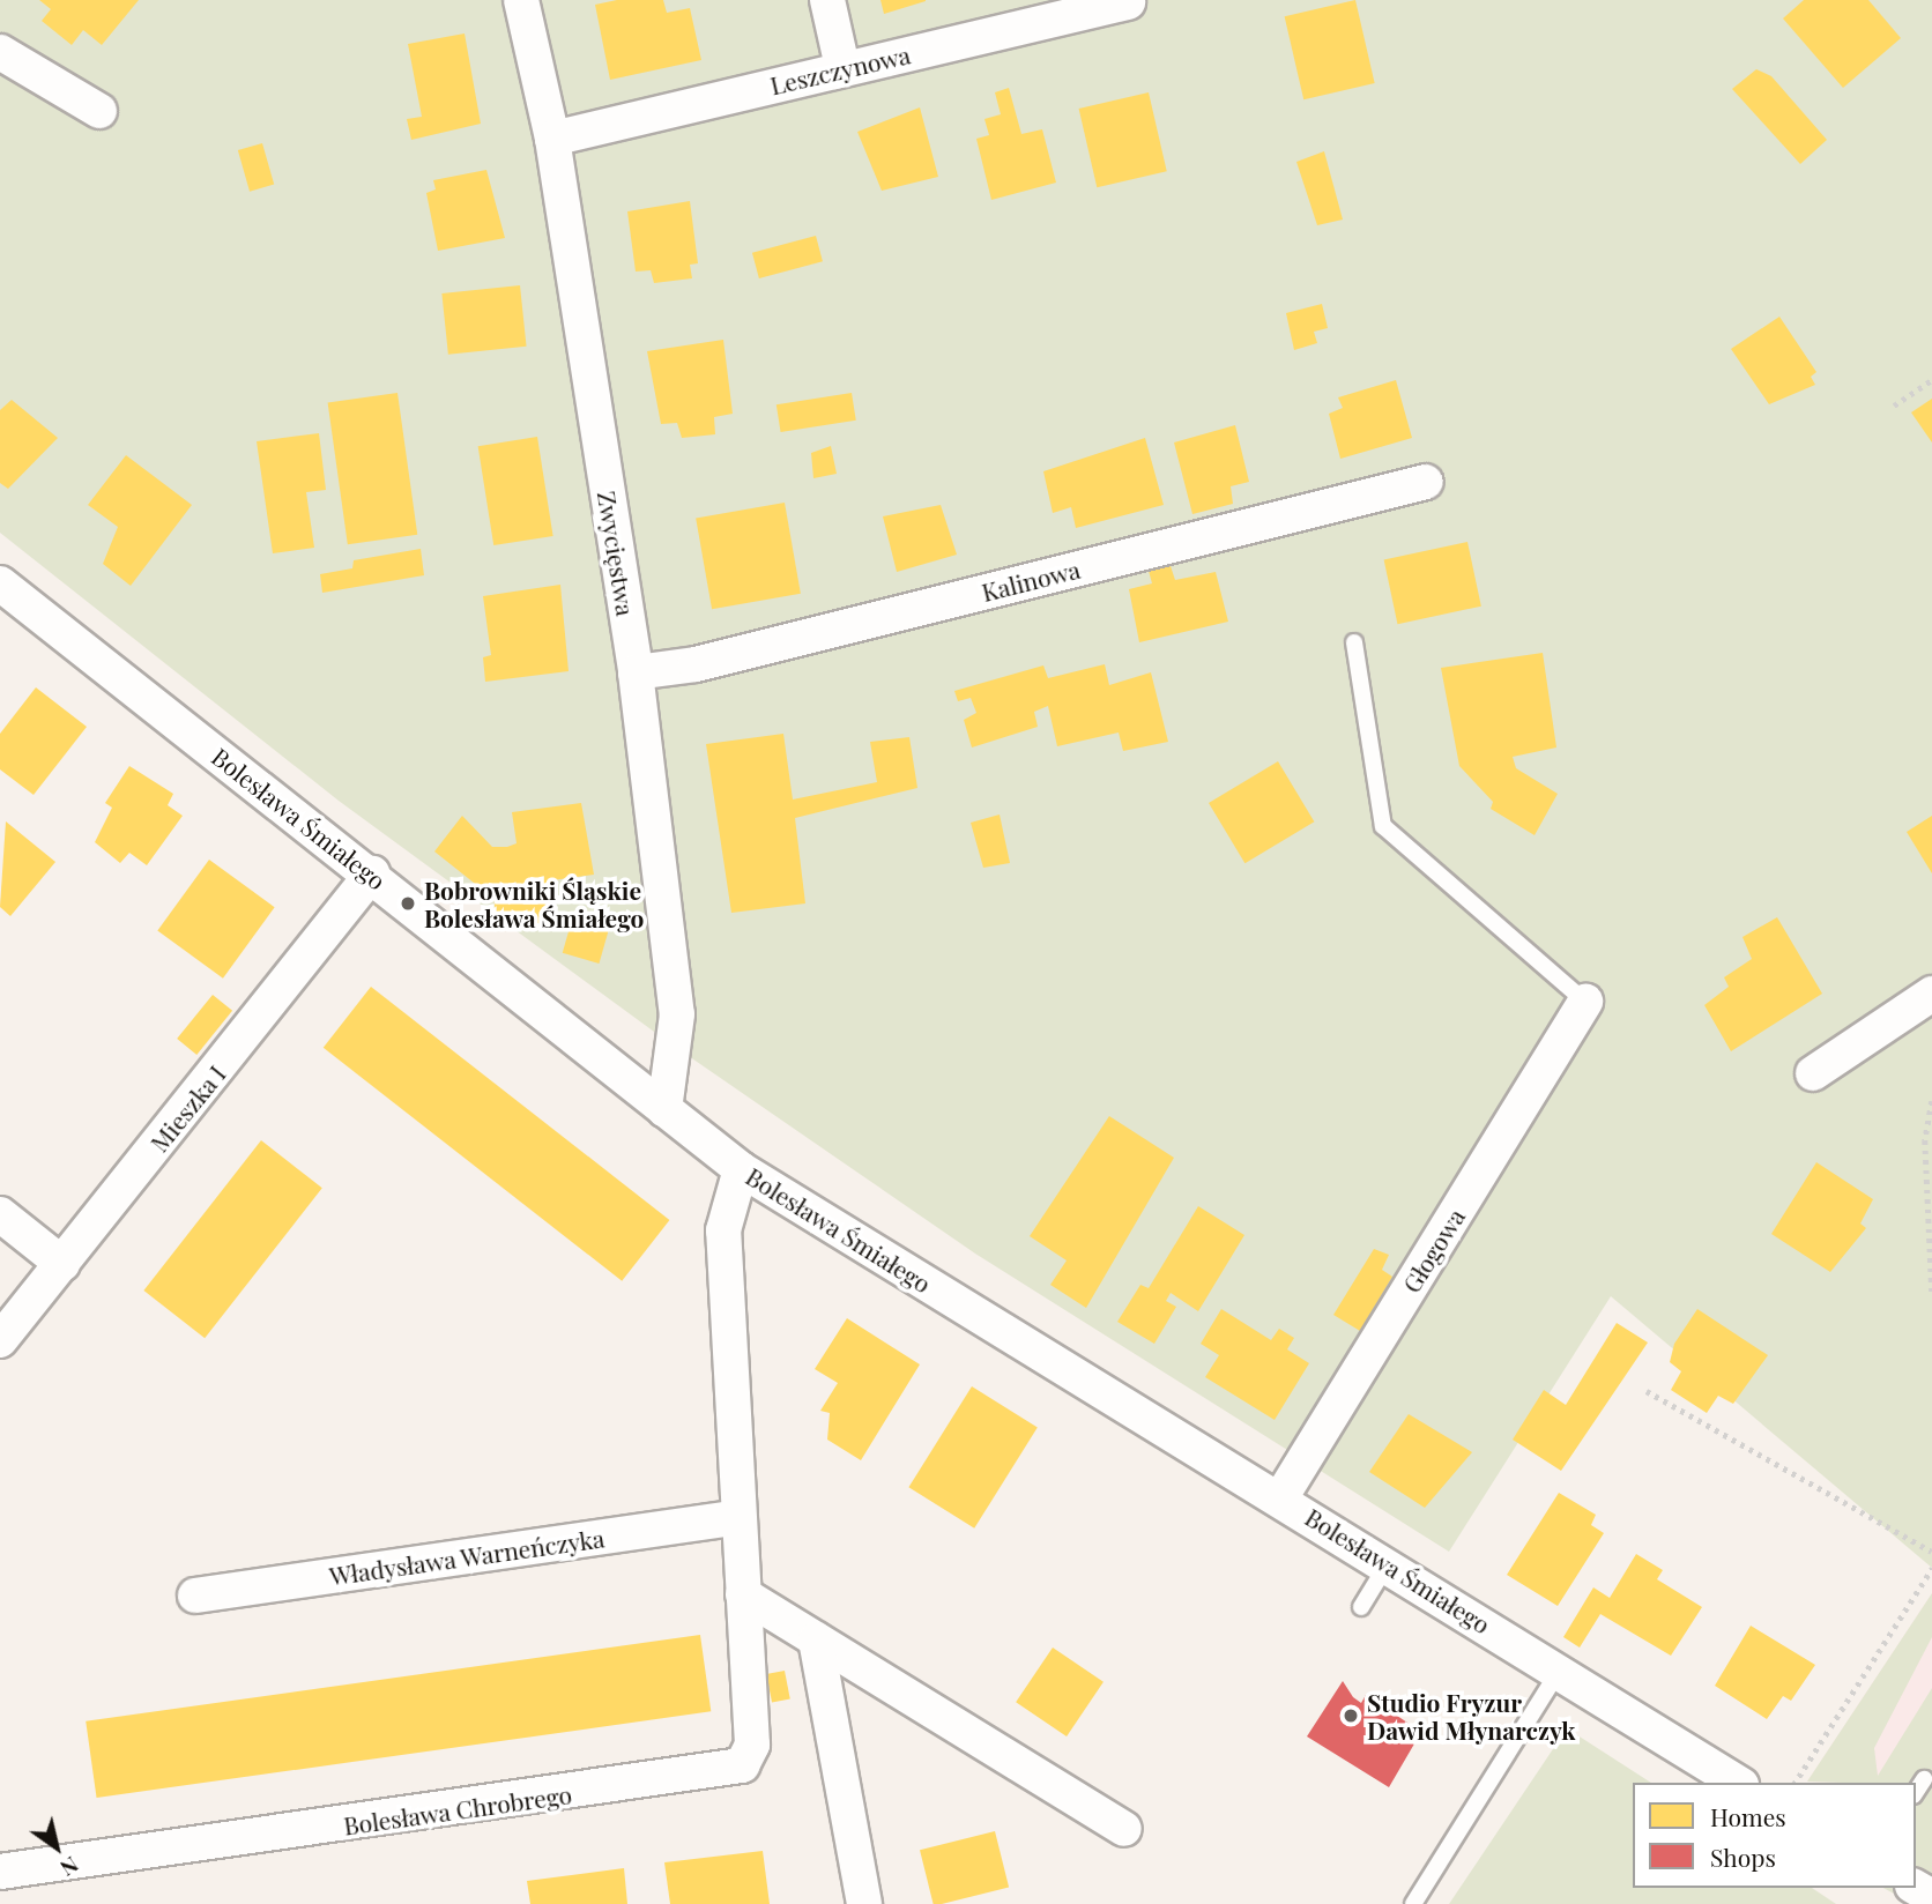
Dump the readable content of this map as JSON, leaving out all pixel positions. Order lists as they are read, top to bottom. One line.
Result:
{"streets":{"street":["Leszczynowa","Zwycięstwa","Kalinowa","Bolesława Śmiałego","Mieszka I","Głogowa","Władysława Warneńczyka","Bolesława Chrobrego"]},"crossings":[["Leszczynowa","Zwycięstwa"],["Zwycięstwa","Kalinowa"],["Zwycięstwa","Bolesława Śmiałego"],["Bolesława Śmiałego","Mieszka I"],["Bolesława Śmiałego","Głogowa"],["Bolesława Śmiałego","Bolesława Chrobrego"],["Władysława Warneńczyka","Bolesława Chrobrego"]],"places":["Bobrowniki Śląskie Bolesława Śmiałego","Studio Fryzur Dawid Młynarczyk"],"legend":["Homes","Shops"],"north":"bottom right"}
